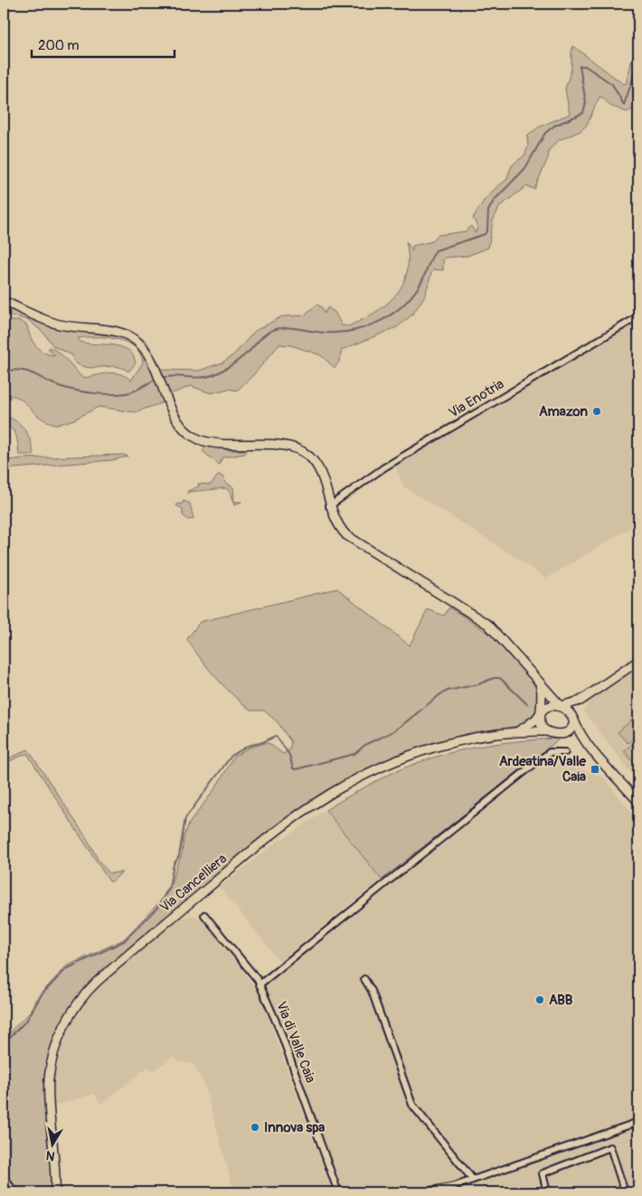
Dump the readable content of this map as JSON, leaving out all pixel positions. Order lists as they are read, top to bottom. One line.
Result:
{"streets":{"main road":["Via Cancelliera"],"street":["Via Enotria","Via di Valle Caia"]},"places":{"other":["Amazon","ABB","Innova spa"],"transit":["Ardeatina/Valle Caia"]},"scale_bar":"200 m","north":"bottom"}
